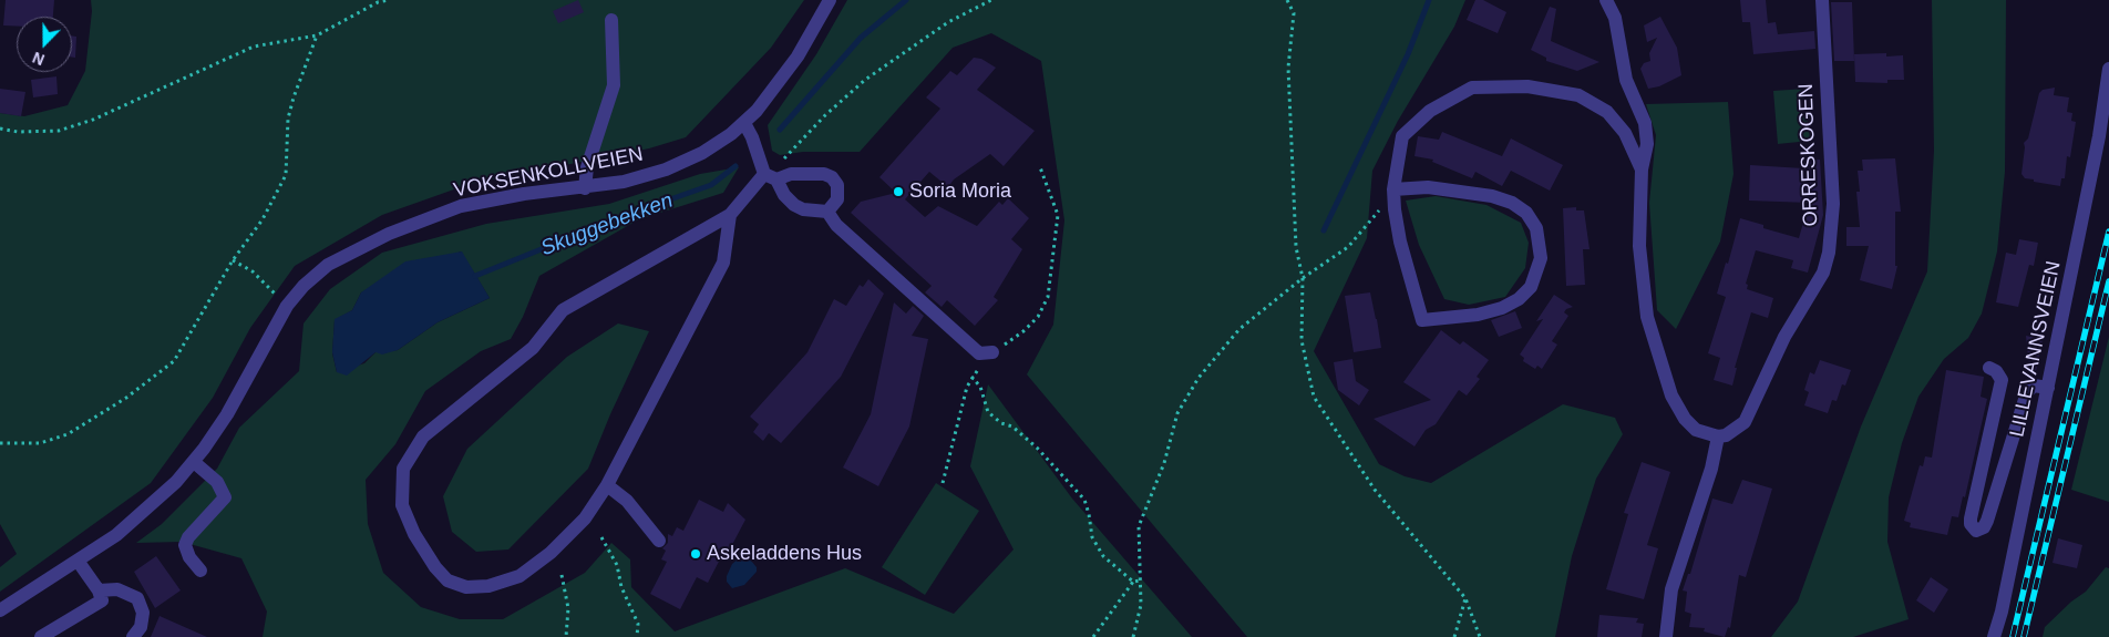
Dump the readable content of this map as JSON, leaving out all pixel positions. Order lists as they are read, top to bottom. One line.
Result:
{"streets":{"street":["ORRESKOGEN","VOKSENKOLLVEIEN","LILLEVANNSVEIEN"]},"water":["Skuggebekken"],"places":["Soria Moria","Askeladdens Hus"],"north":"bottom"}
